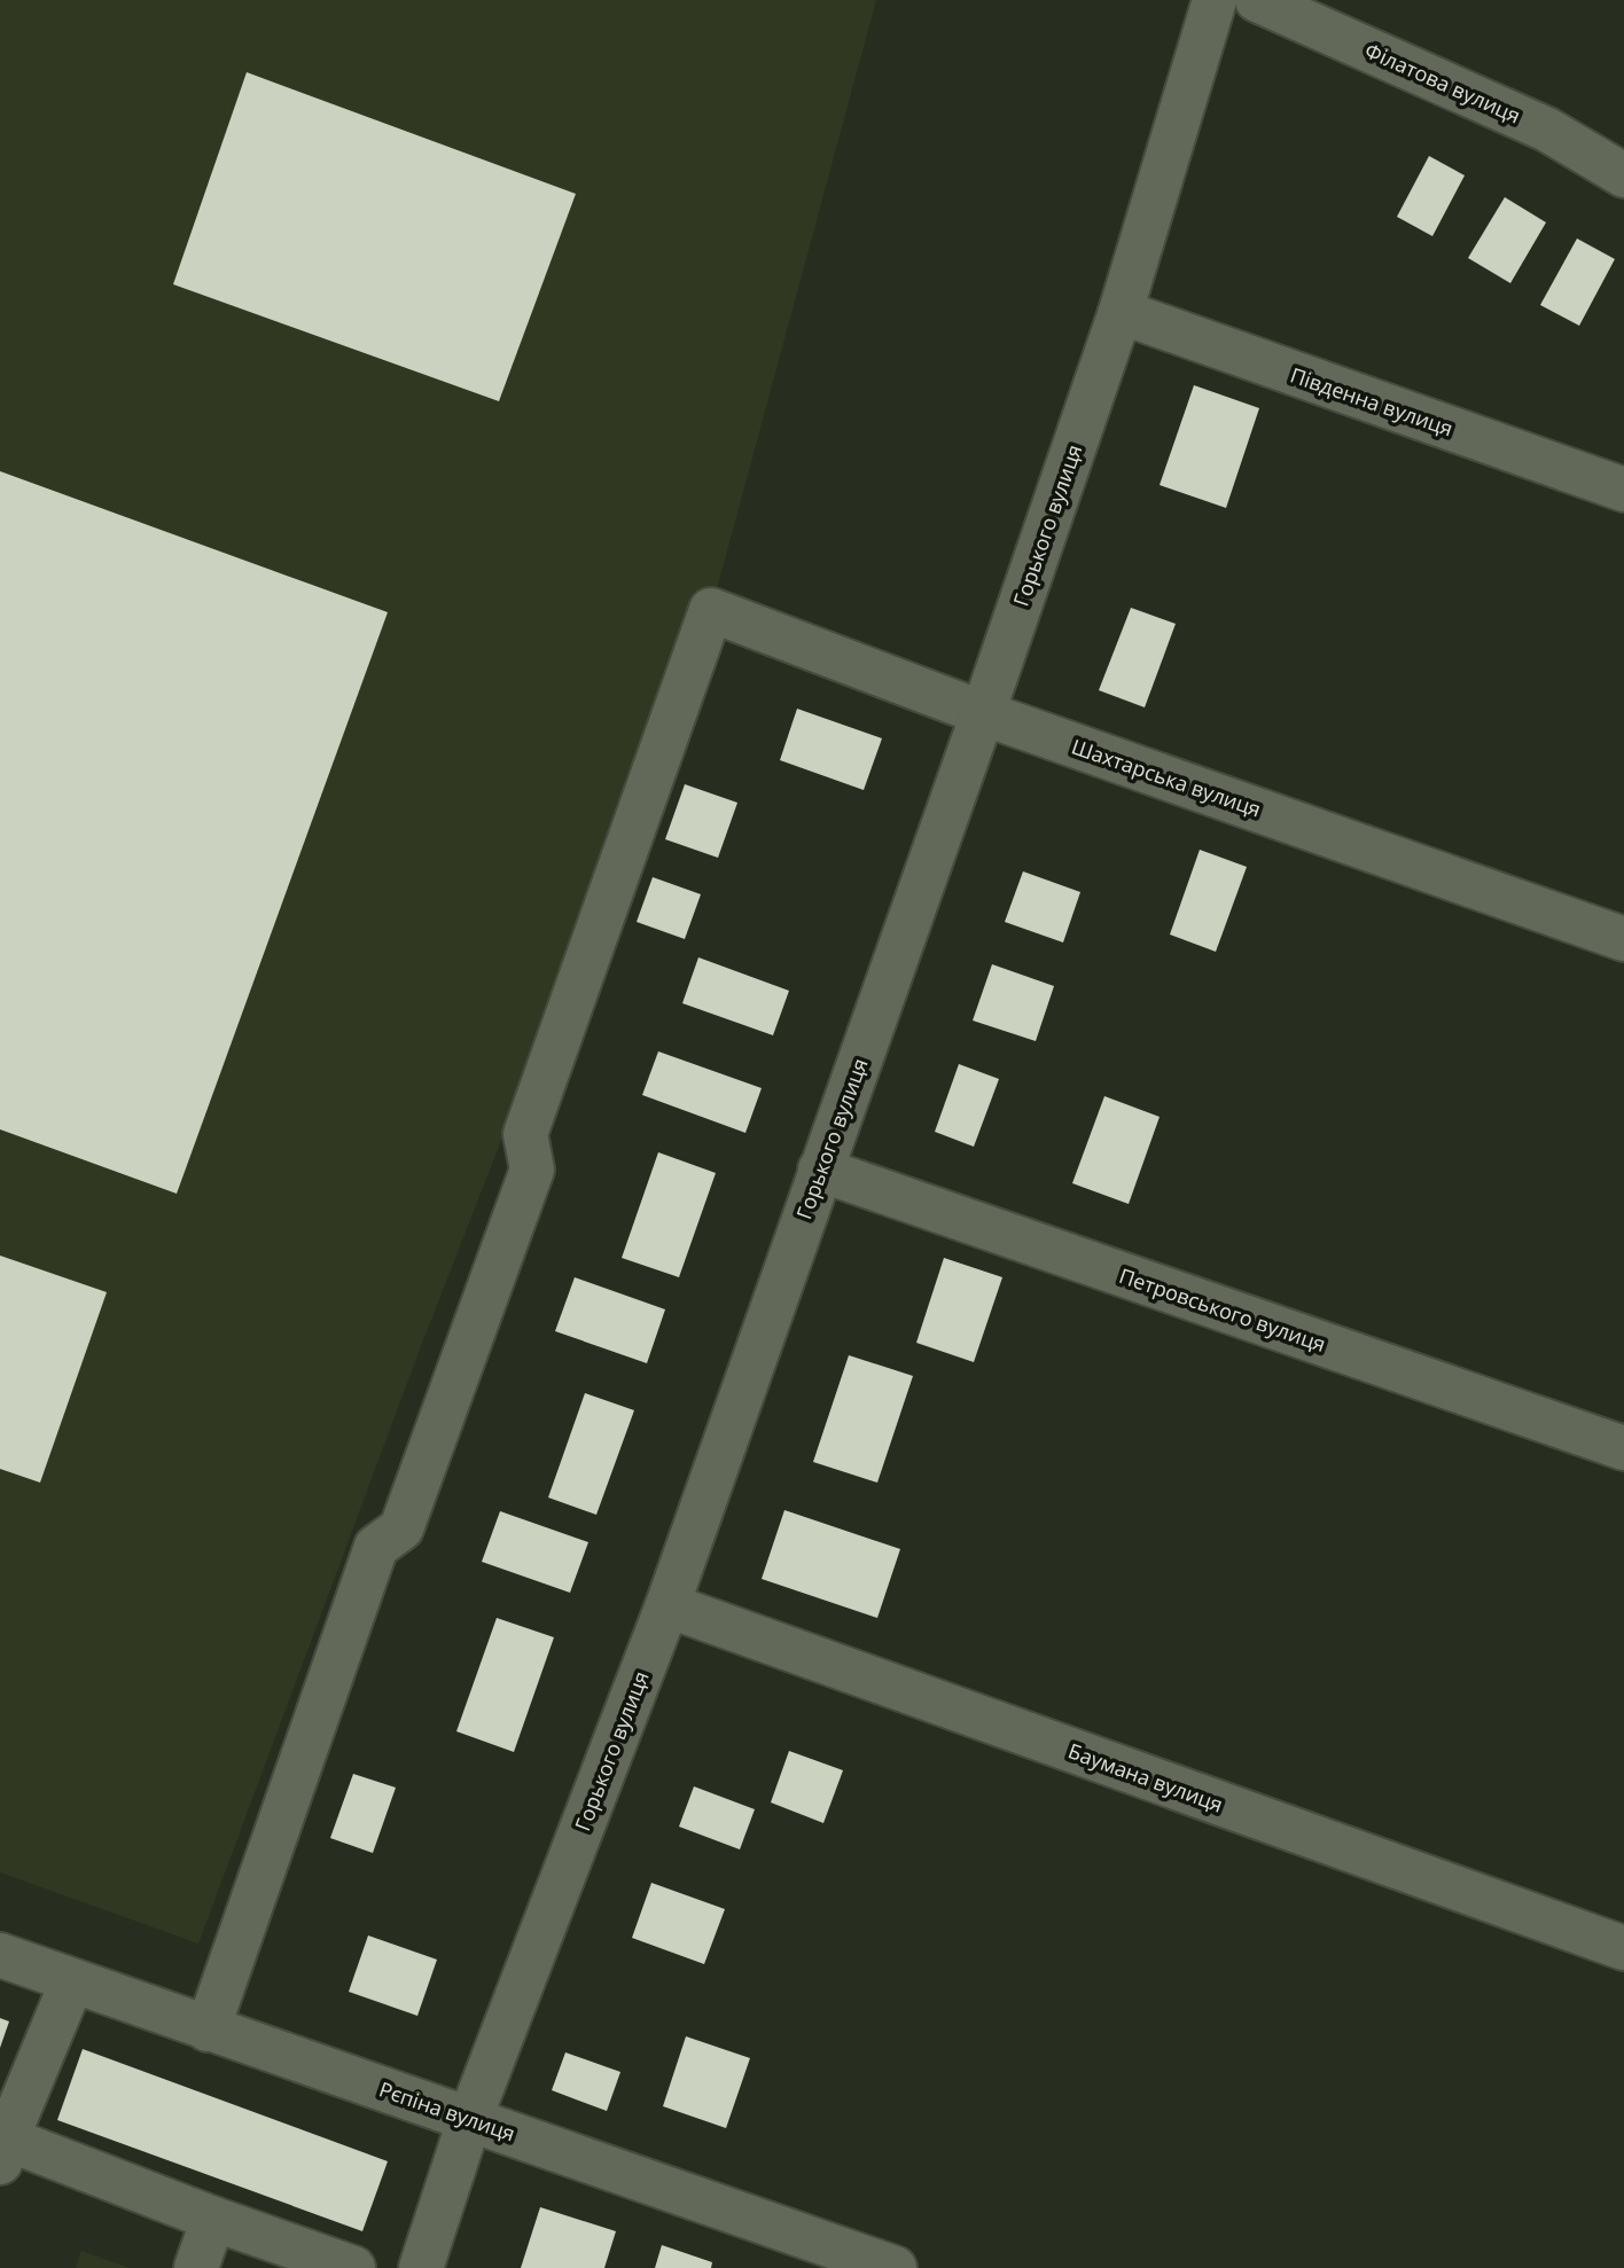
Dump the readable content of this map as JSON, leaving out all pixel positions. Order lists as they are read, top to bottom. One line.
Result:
{"streets":{"street":["Філатова вулиця","Південна вулиця","Горького вулиця","Шахтарська вулиця","Петровського вулиця","Баумана вулиця","Рєпіна вулиця"]},"crossings":[["Південна вулиця","Горького вулиця"],["Горького вулиця","Шахтарська вулиця"],["Горького вулиця","Петровського вулиця"],["Горького вулиця","Баумана вулиця"],["Горького вулиця","Рєпіна вулиця"],["Шахтарська вулиця","Рєпіна вулиця"]]}
